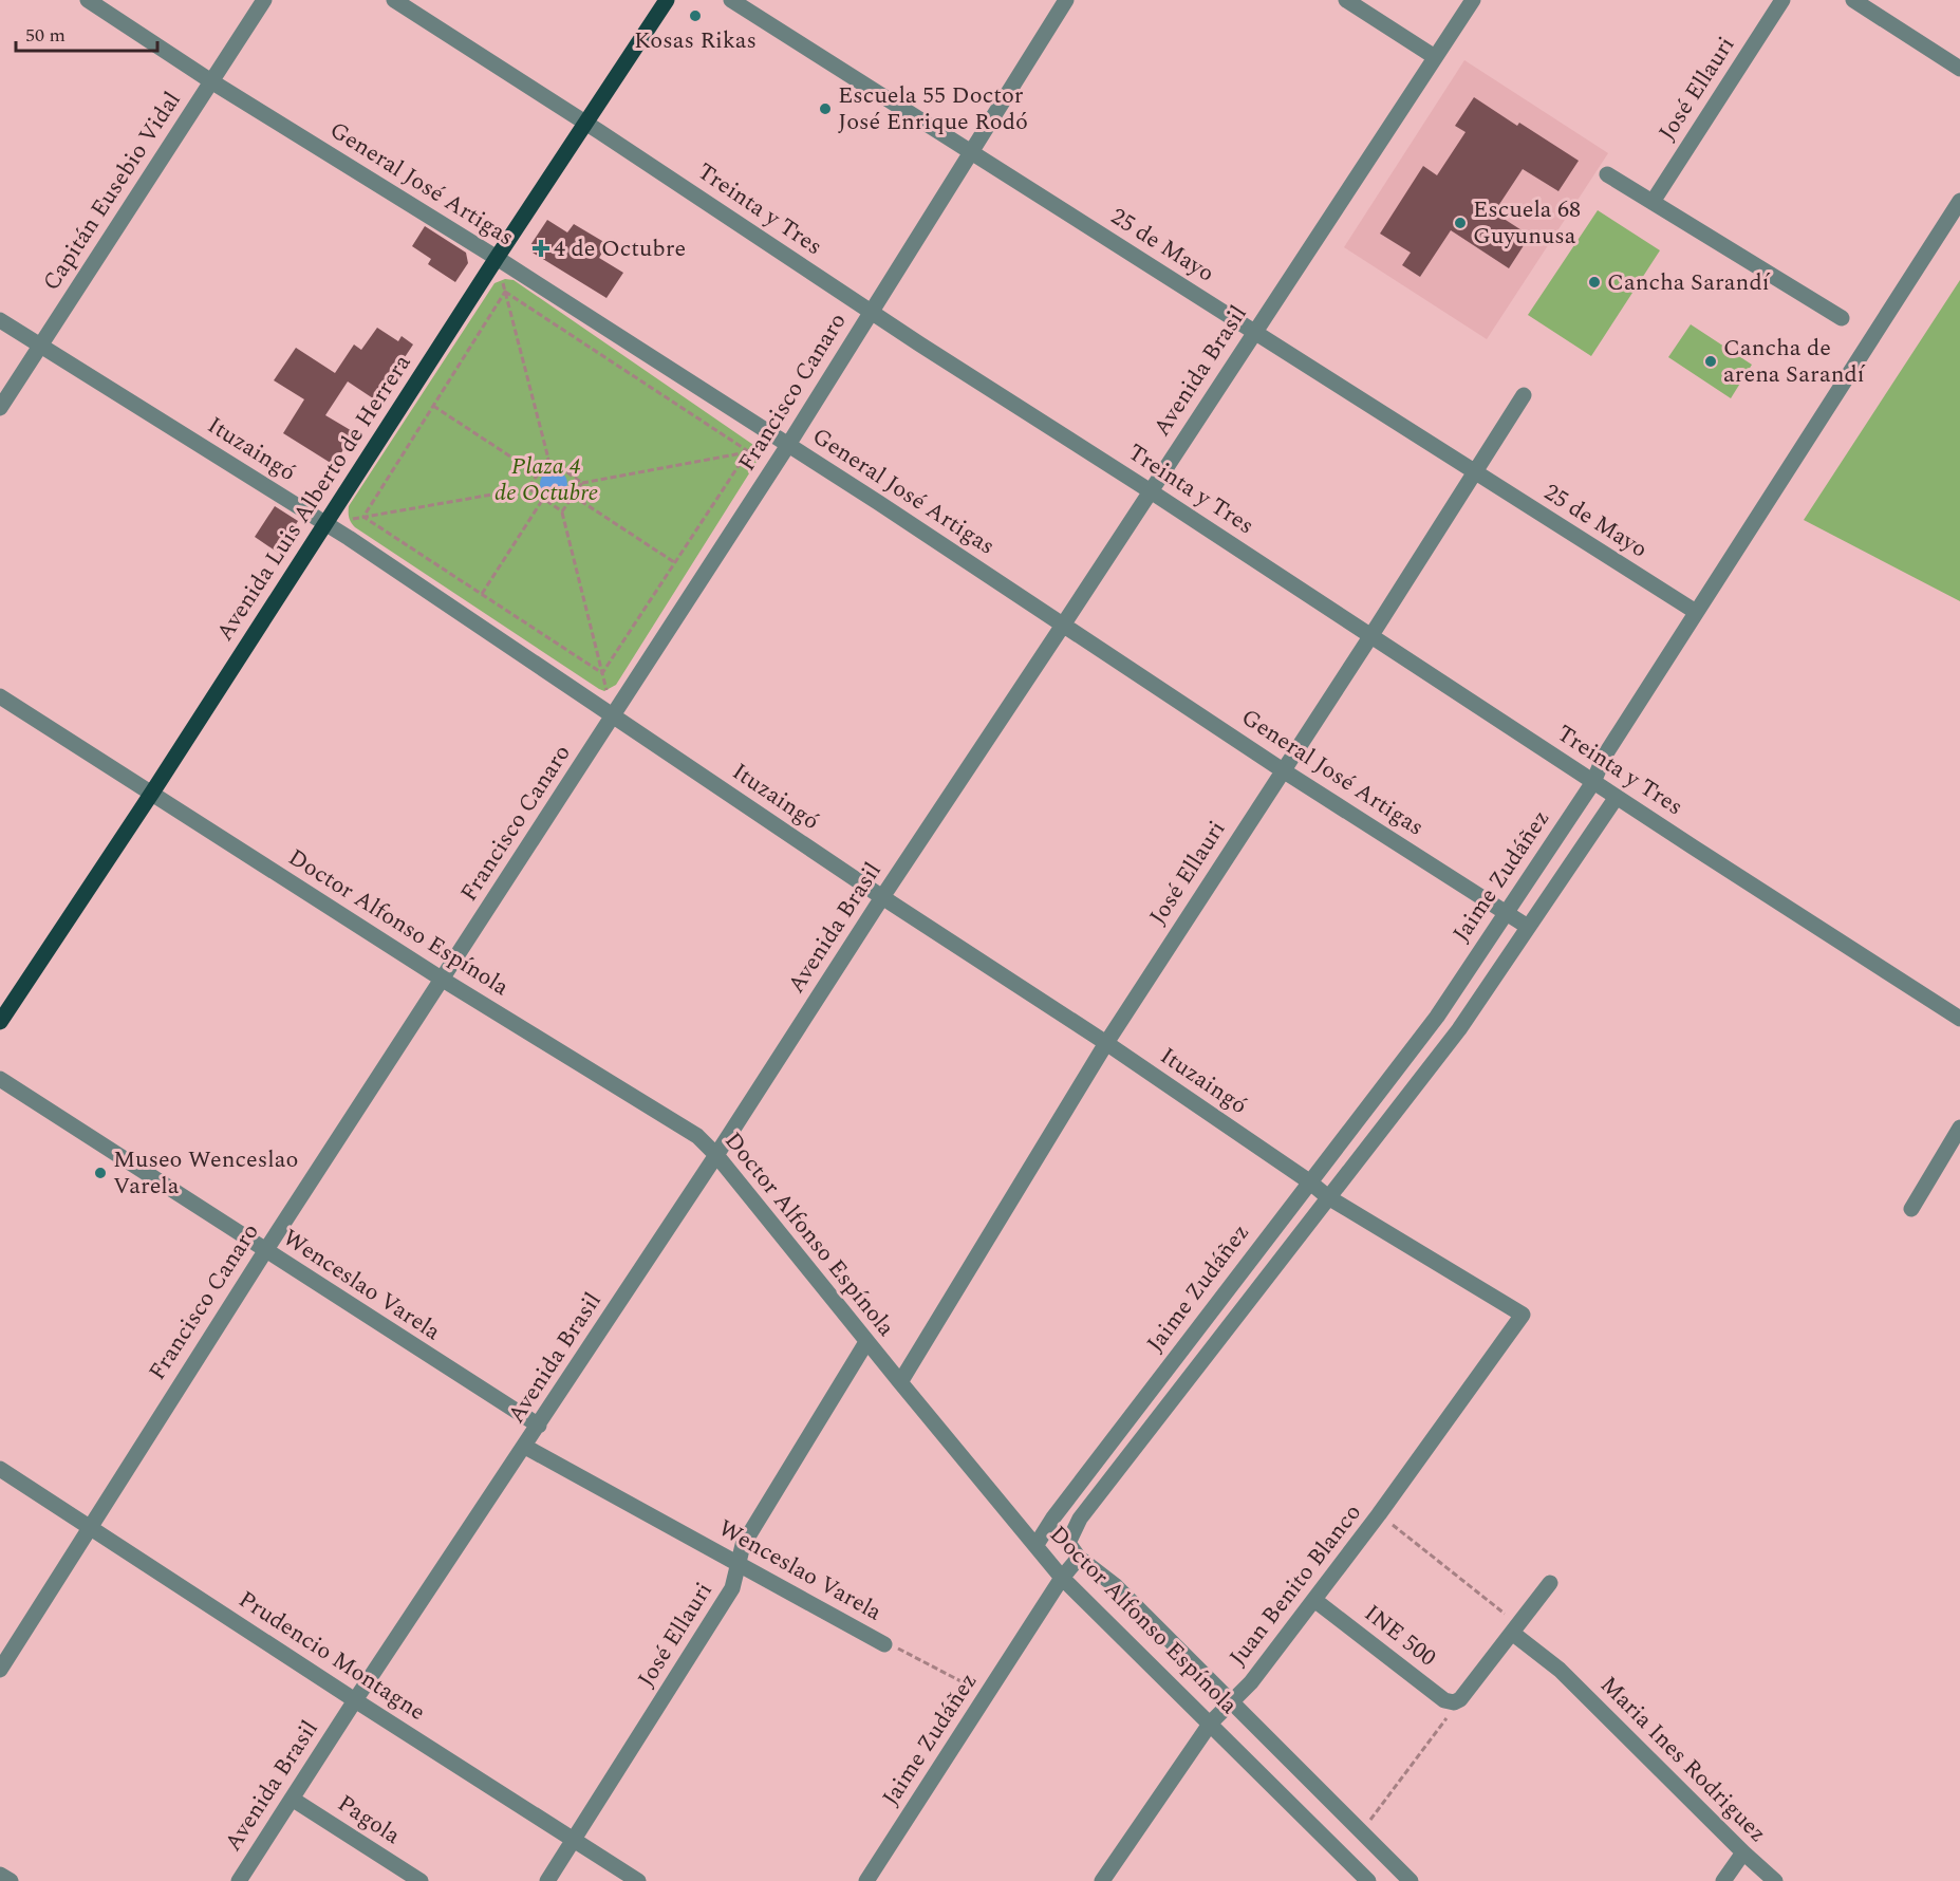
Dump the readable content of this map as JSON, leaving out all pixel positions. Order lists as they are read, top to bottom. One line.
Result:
{"streets":{"main road":["Avenida Luis Alberto de Herrera"],"street":["José Ellauri","General José Artigas","Capitán Eusebio Vidal","Treinta y Tres","25 de Mayo","Avenida Brasil","Francisco Canaro","Ituzaingó","Jaime Zudáñez","Doctor Alfonso Espínola","Wenceslao Varela","Juan Benito Blanco","INE 500","Prudencio Montagne","Maria Ines Rodriguez","Pagola"]},"crossings":[["José Ellauri","General José Artigas"],["José Ellauri","Treinta y Tres"],["José Ellauri","25 de Mayo"],["José Ellauri","Ituzaingó"],["José Ellauri","Doctor Alfonso Espínola"],["José Ellauri","Wenceslao Varela"],["José Ellauri","Prudencio Montagne"],["General José Artigas","Capitán Eusebio Vidal"],["General José Artigas","Avenida Brasil"],["General José Artigas","Francisco Canaro"],["General José Artigas","Avenida Luis Alberto de Herrera"],["General José Artigas","Jaime Zudáñez"],["Capitán Eusebio Vidal","Ituzaingó"],["Treinta y Tres","Avenida Brasil"],["Treinta y Tres","Francisco Canaro"],["Treinta y Tres","Avenida Luis Alberto de Herrera"],["Treinta y Tres","Jaime Zudáñez"],["25 de Mayo","Avenida Brasil"],["25 de Mayo","Francisco Canaro"],["25 de Mayo","Jaime Zudáñez"],["Avenida Brasil","Ituzaingó"],["Avenida Brasil","Doctor Alfonso Espínola"],["Avenida Brasil","Wenceslao Varela"],["Avenida Brasil","Prudencio Montagne"],["Avenida Brasil","Pagola"],["Francisco Canaro","Ituzaingó"],["Francisco Canaro","Doctor Alfonso Espínola"],["Francisco Canaro","Wenceslao Varela"],["Francisco Canaro","Prudencio Montagne"],["Ituzaingó","Avenida Luis Alberto de Herrera"],["Ituzaingó","Jaime Zudáñez"],["Ituzaingó","Juan Benito Blanco"],["Avenida Luis Alberto de Herrera","Doctor Alfonso Espínola"],["Jaime Zudáñez","Doctor Alfonso Espínola"],["Jaime Zudáñez","Wenceslao Varela"],["Doctor Alfonso Espínola","Juan Benito Blanco"],["Juan Benito Blanco","INE 500"]],"parks":["Plaza 4 de Octubre"],"places":{"other":["Kosas Rikas","Escuela 55 Doctor José Enrique Rodó","Escuela 68 Guyunusa","Cancha Sarandí","Cancha de arena Sarandí","Museo Wenceslao Varela"],"health":["4 de Octubre"]},"scale_bar":"50 m"}
